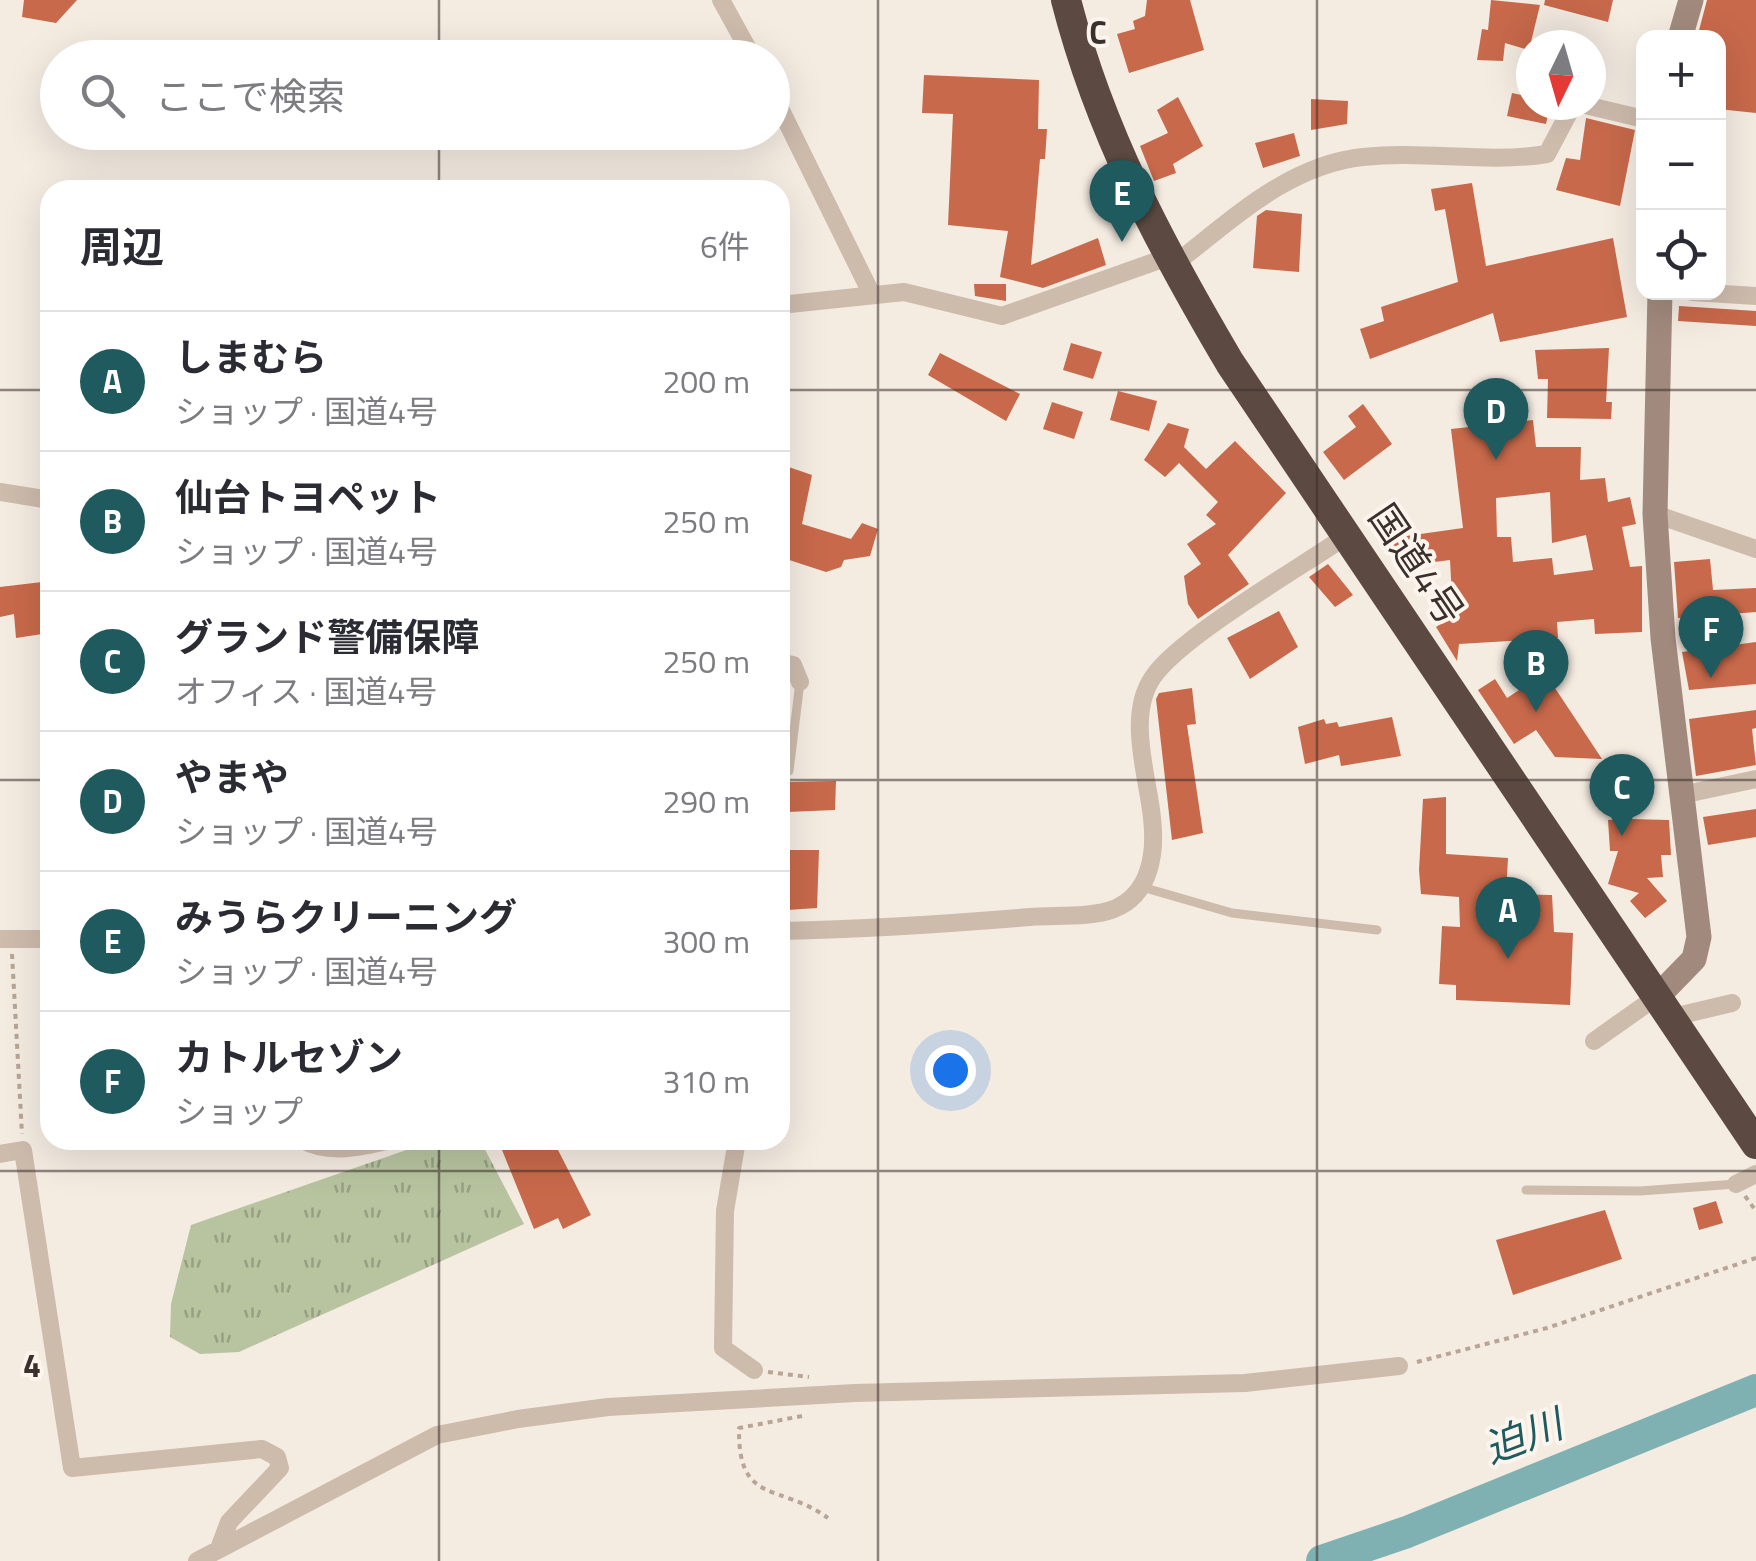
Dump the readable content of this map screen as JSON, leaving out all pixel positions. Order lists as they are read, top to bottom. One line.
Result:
{"streets":{"highway":["国道4号"]},"water":["迫川"],"north":"bottom","page":{"map_buttons":["+","−"],"search":"ここで検索","pins":["E","D","F","B","C","A"],"heading":["周辺","6件"],"list":[{"mark":"A","name":"しまむら","note":"ショップ · 国道4号","value":"200 m"},{"mark":"B","name":"仙台トヨペット","note":"ショップ · 国道4号","value":"250 m"},{"mark":"C","name":"グランド警備保障","note":"オフィス · 国道4号","value":"250 m"},{"mark":"D","name":"やまや","note":"ショップ · 国道4号","value":"290 m"},{"mark":"E","name":"みうらクリーニング","note":"ショップ · 国道4号","value":"300 m"},{"mark":"F","name":"カトルセゾン","note":"ショップ","value":"310 m"}]},"grid":{"columns":["C"],"rows":["4"]}}
